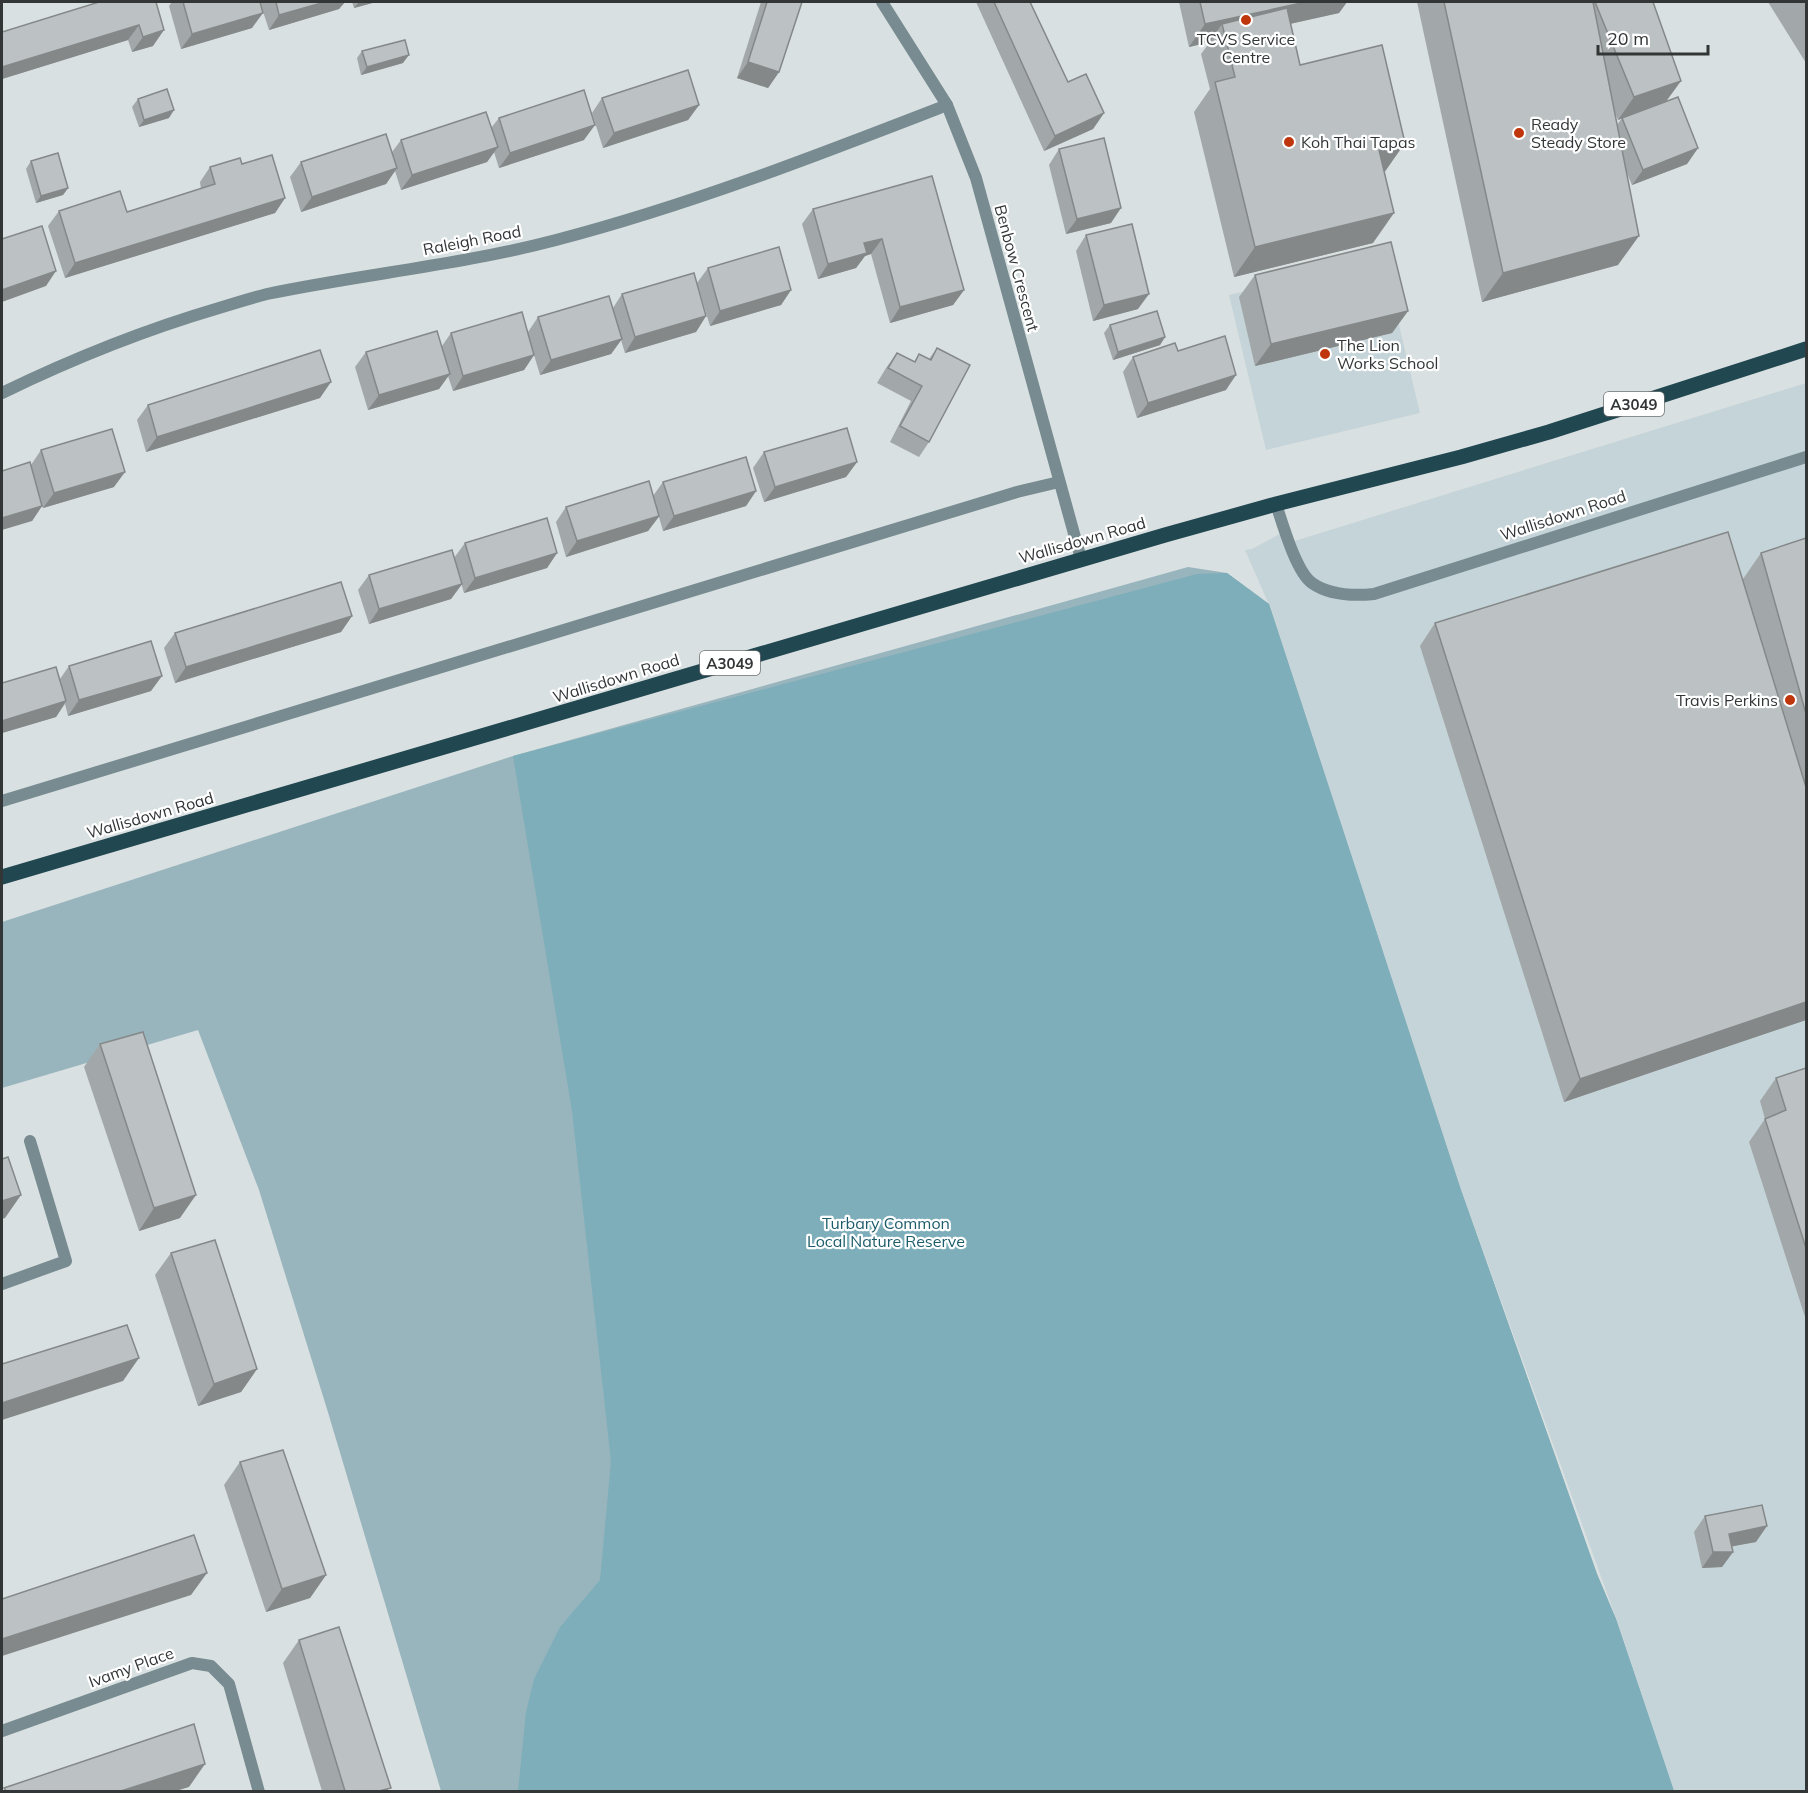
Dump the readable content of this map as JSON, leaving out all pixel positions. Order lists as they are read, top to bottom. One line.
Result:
{"streets":{"main road":["A3049","Wallisdown Road"],"street":["Raleigh Road","Benbow Crescent","Ivamy Place"]},"crossings":[["Raleigh Road","Benbow Crescent"],["Benbow Crescent","Wallisdown Road"]],"parks":["Turbary Common Local Nature Reserve"],"places":["TCVS Service Centre","Ready Steady Store","Koh Thai Tapas","The Lion Works School","Travis Perkins"],"scale_bar":"20 m"}
